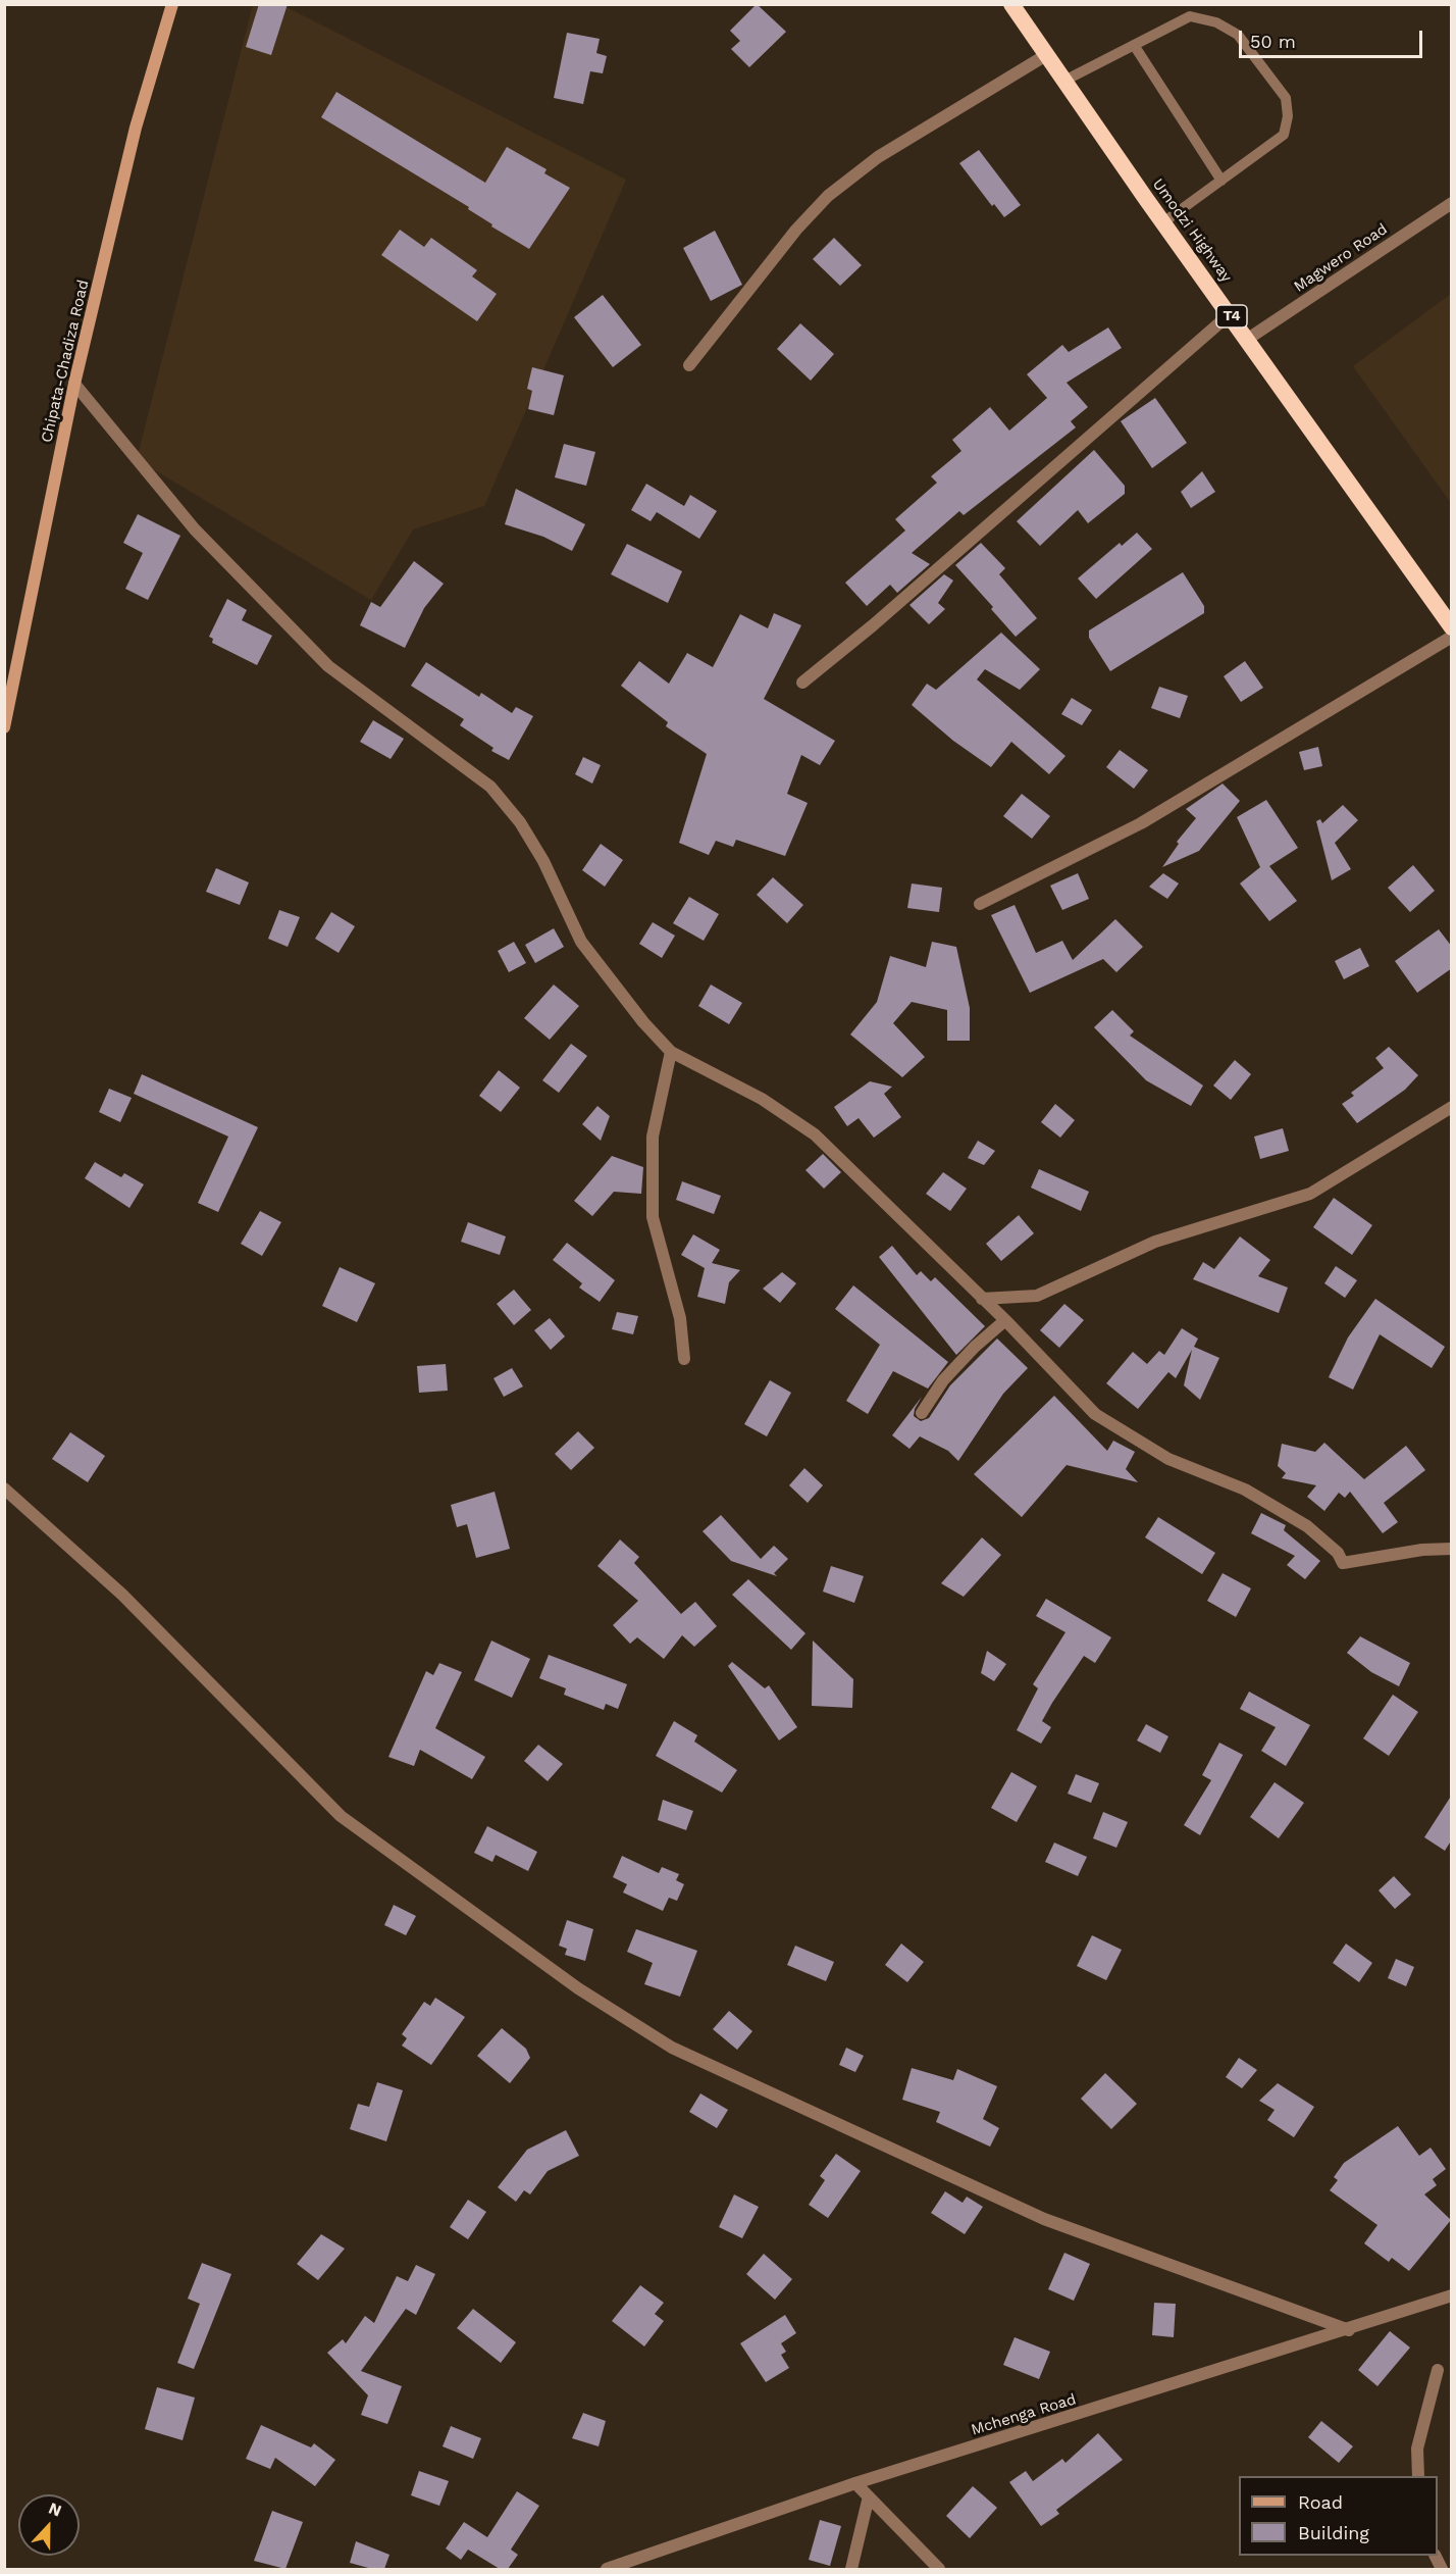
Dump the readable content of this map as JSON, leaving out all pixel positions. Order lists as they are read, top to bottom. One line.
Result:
{"streets":{"highway":["Umodzi Highway","T4"],"main road":["Chipata-Chadiza Road"],"street":["Magwero Road","Mchenga Road"]},"crossings":[["Umodzi Highway","Magwero Road"]],"legend":["Road","Building"],"scale_bar":"50 m","north":"top"}
